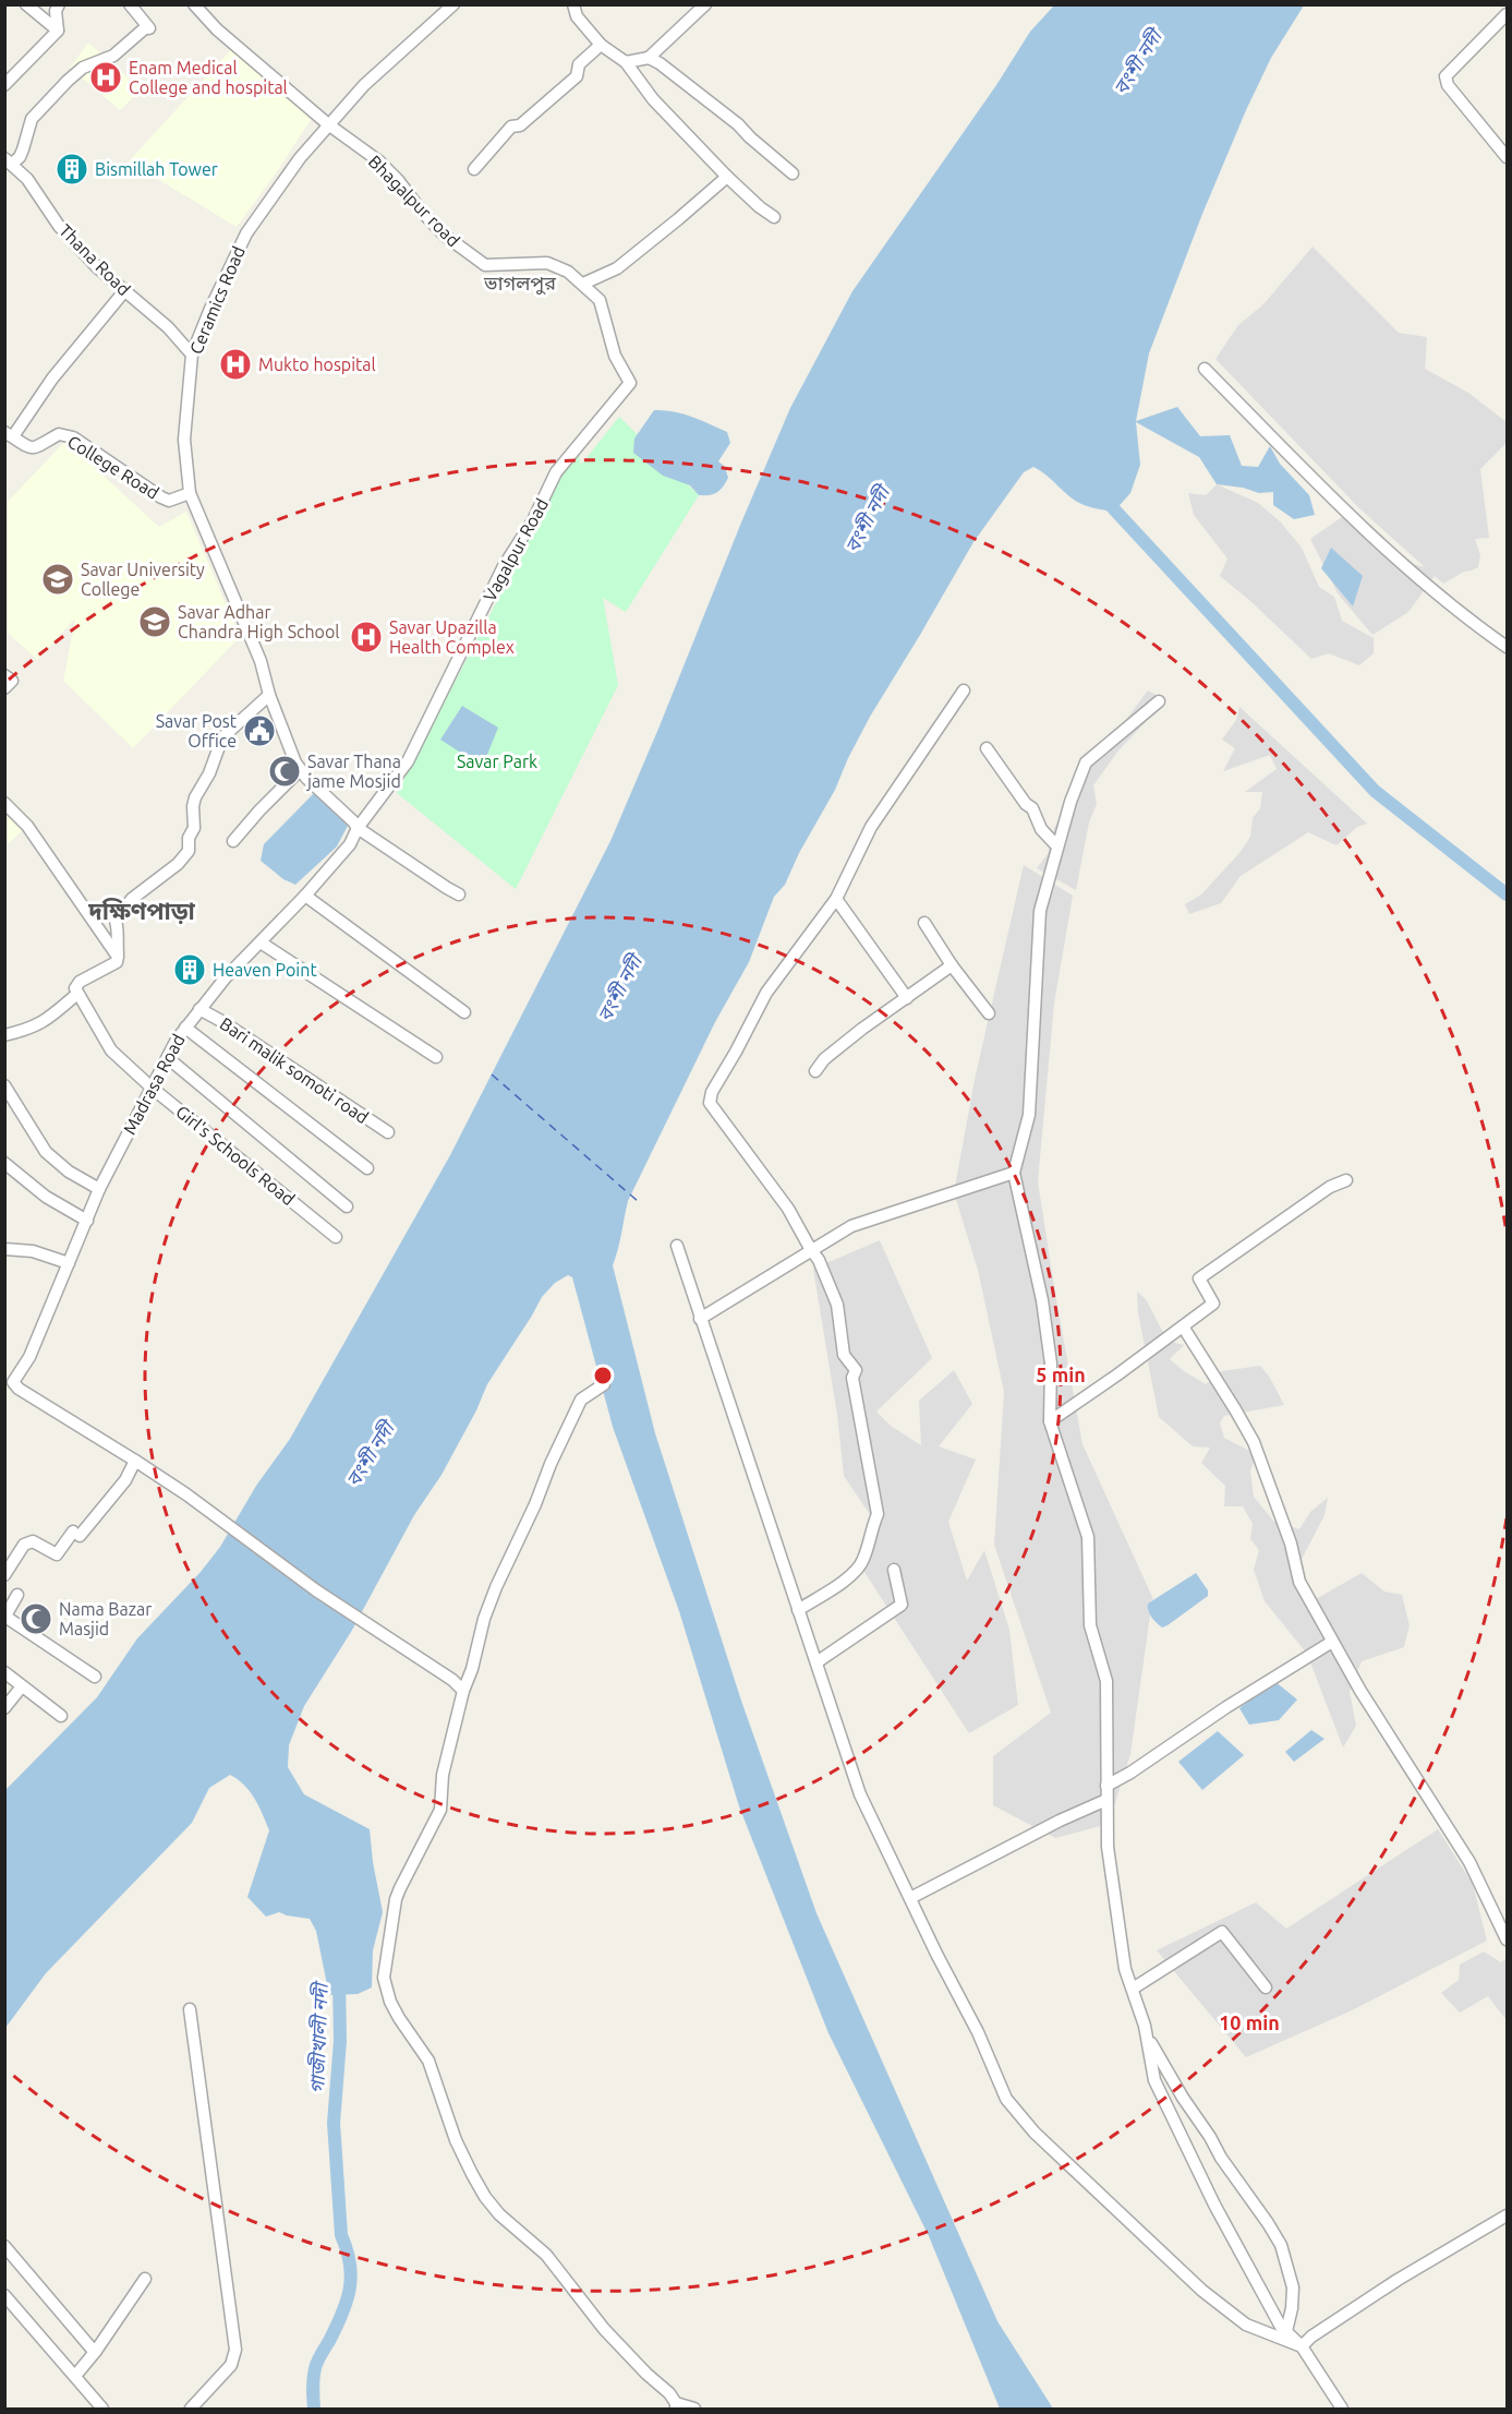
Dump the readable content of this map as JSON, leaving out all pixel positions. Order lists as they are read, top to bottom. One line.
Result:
{"streets":{"street":["Bhagalpur road","Thana Road","Ceramics Road","College Road","Vagalpur Road","Bari malik somoti road","Madrasa Road","Girl's Schools Road"]},"crossings":[["Bhagalpur road","Ceramics Road"],["Bhagalpur road","Vagalpur Road"],["Thana Road","Ceramics Road"],["Ceramics Road","College Road"],["Ceramics Road","Vagalpur Road"],["Ceramics Road","Madrasa Road"],["Vagalpur Road","Madrasa Road"],["Bari malik somoti road","Madrasa Road"],["Madrasa Road","Girl's Schools Road"]],"districts":["ভাগলপুর","দক্ষিণপাড়া"],"water":["বংশী নদী","গাজীখালী নদী"],"parks":["Savar Park"],"places":{"hospital":["Enam Medical College and hospital","Mukto hospital","Savar Upazilla Health Complex"],"building":["Bismillah Tower","Heaven Point"],"school or university":["Savar University College","Savar Adhar Chandra High School"],"public building":["Savar Post Office"],"mosque":["Savar Thana jame Mosjid","Nama Bazar Masjid"]},"rings":["5 min","10 min"]}
